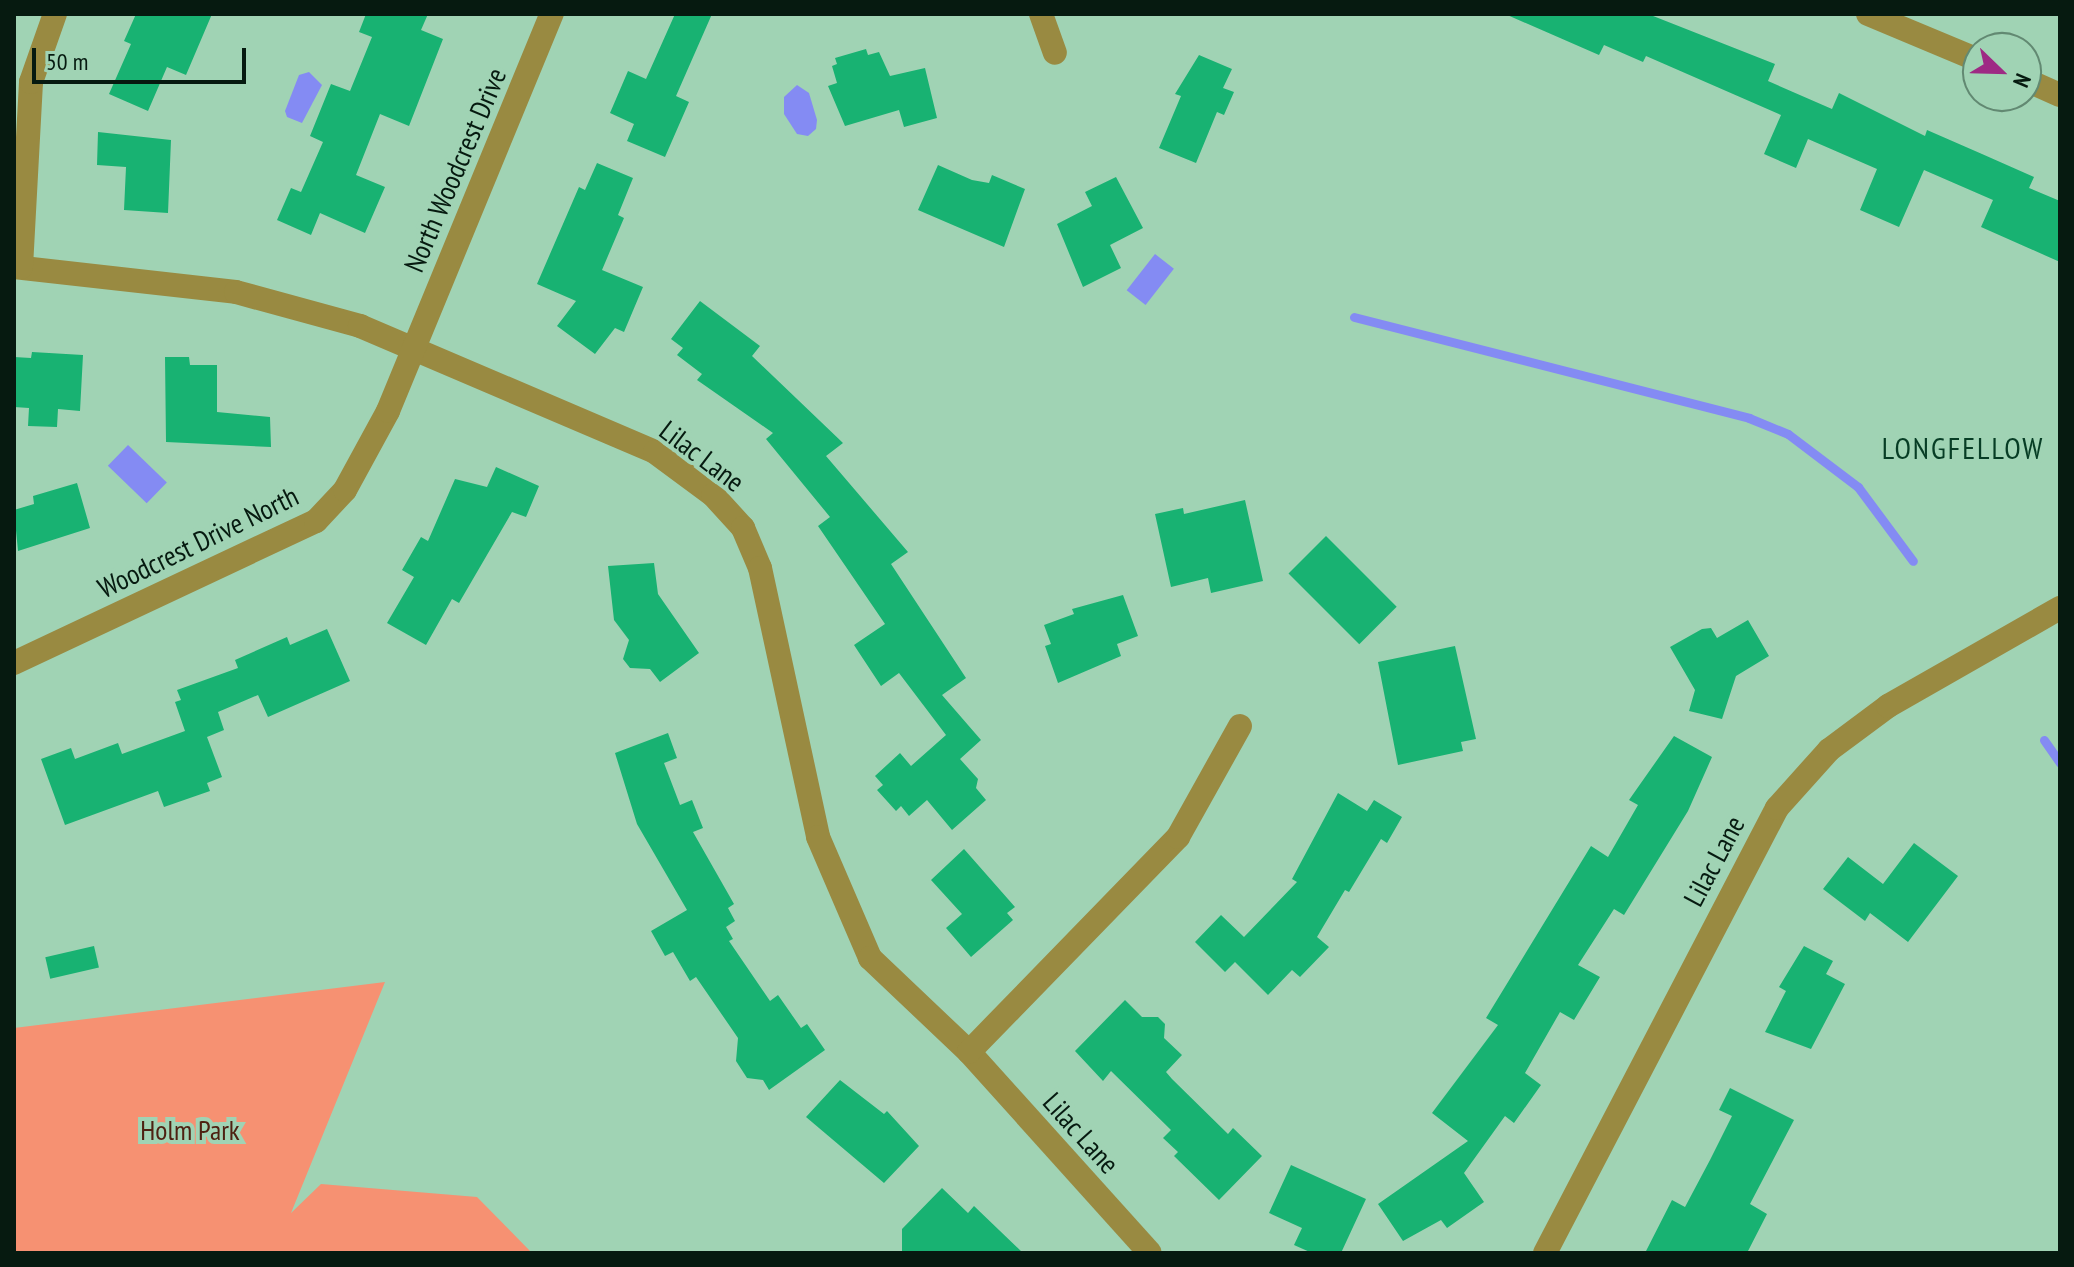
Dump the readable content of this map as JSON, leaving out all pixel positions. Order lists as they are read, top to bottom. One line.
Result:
{"streets":{"street":["North Woodcrest Drive","Lilac Lane","Woodcrest Drive North"]},"crossings":[["North Woodcrest Drive","Lilac Lane"],["North Woodcrest Drive","Woodcrest Drive North"],["Lilac Lane","Woodcrest Drive North"]],"districts":["LONGFELLOW"],"parks":["Holm Park"],"scale_bar":"50 m","north":"bottom right"}
